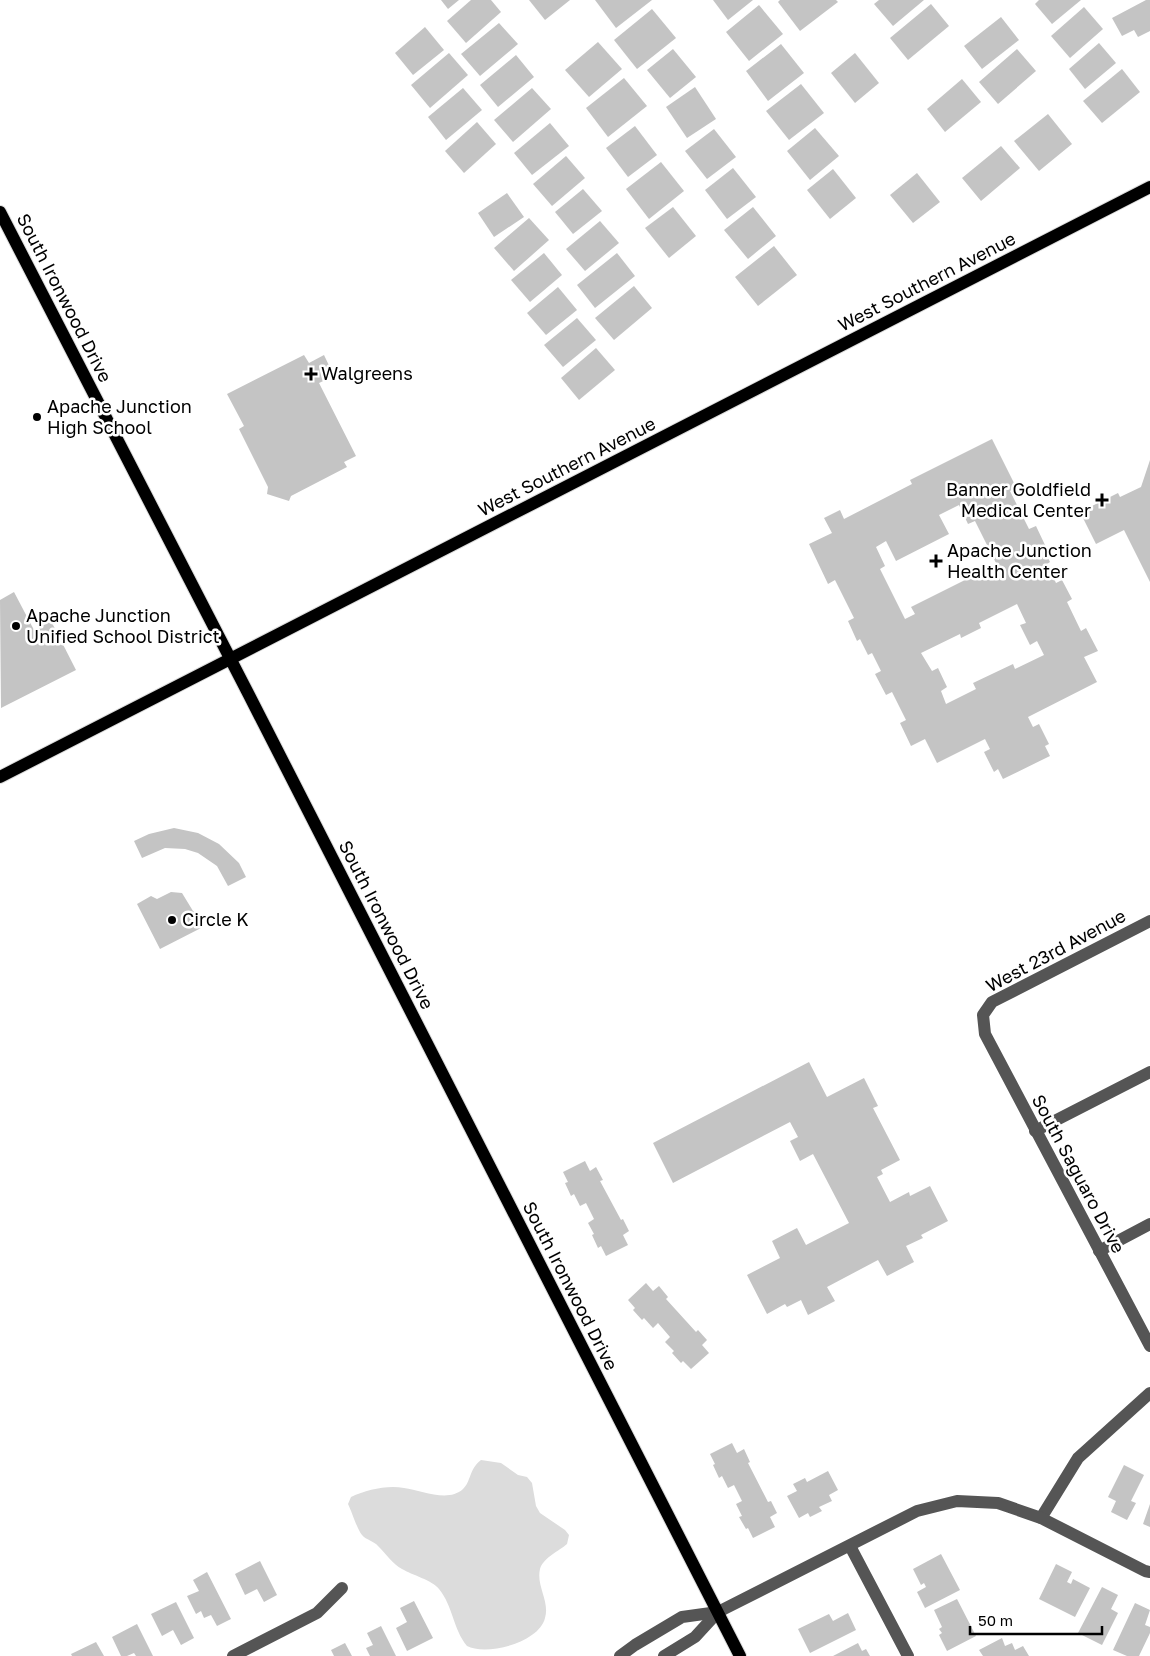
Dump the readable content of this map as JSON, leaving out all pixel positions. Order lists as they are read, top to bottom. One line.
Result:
{"streets":{"main road":["West Southern Avenue","South Ironwood Drive"],"street":["West 23rd Avenue","South Saguaro Drive"]},"crossings":[["West Southern Avenue","South Ironwood Drive"],["West 23rd Avenue","South Saguaro Drive"]],"places":{"health":["Walgreens","Banner Goldfield Medical Center","Apache Junction Health Center"],"other":["Apache Junction High School","Apache Junction Unified School District","Circle K"]},"scale_bar":"50 m"}
